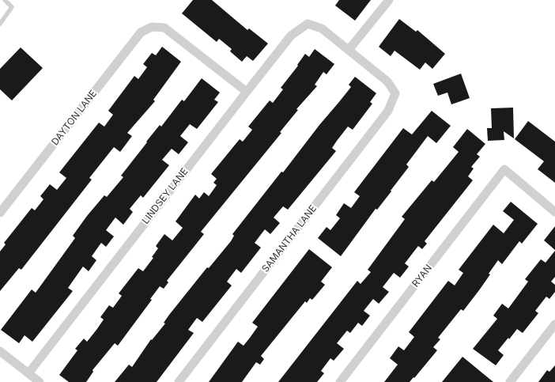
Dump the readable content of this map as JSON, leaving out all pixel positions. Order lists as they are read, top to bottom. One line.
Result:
{"streets":{"street":["DAYTON LANE","LINDSEY LANE","SAMANTHA LANE","RYAN"]},"crossings":[["DAYTON LANE","LINDSEY LANE"],["LINDSEY LANE","SAMANTHA LANE"]]}
